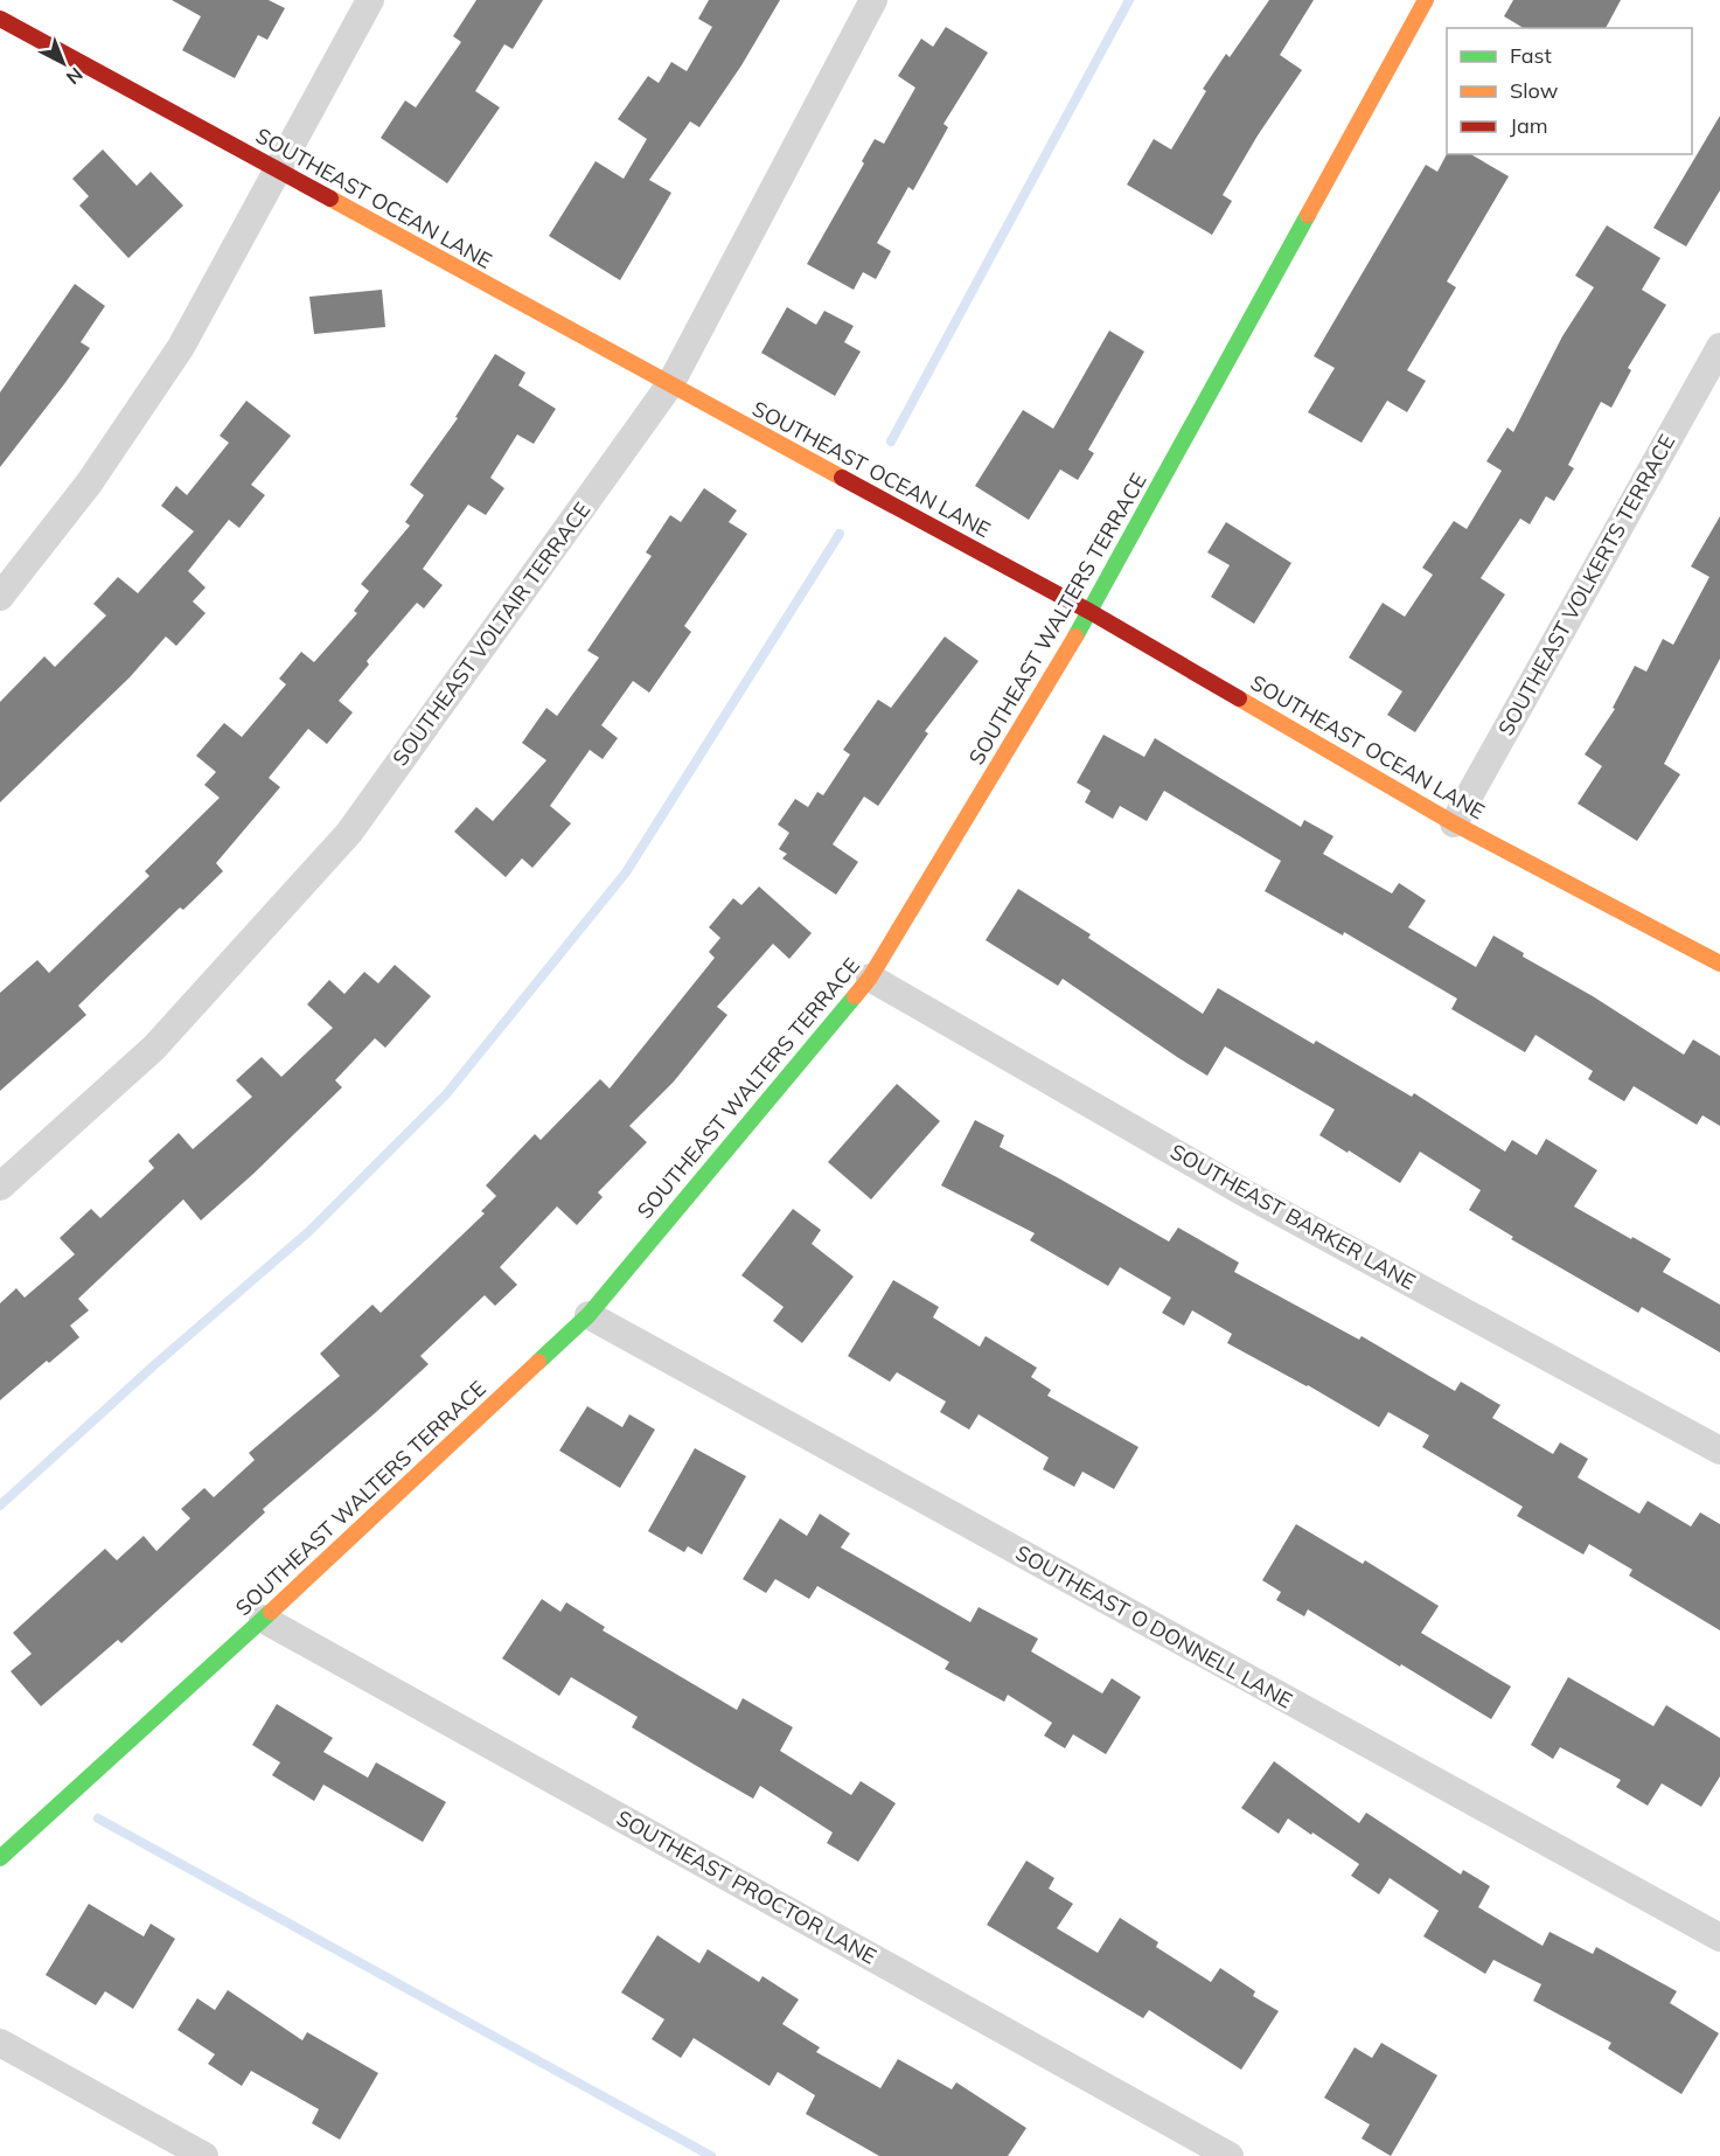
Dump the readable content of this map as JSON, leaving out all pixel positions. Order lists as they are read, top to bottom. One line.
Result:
{"streets":{"street":["SOUTHEAST OCEAN LANE","SOUTHEAST VOLKERTS TERRACE","SOUTHEAST WALTERS TERRACE","SOUTHEAST VOLTAIR TERRACE","SOUTHEAST BARKER LANE","SOUTHEAST O DONNELL LANE","SOUTHEAST PROCTOR LANE"]},"crossings":[["SOUTHEAST OCEAN LANE","SOUTHEAST VOLKERTS TERRACE"],["SOUTHEAST OCEAN LANE","SOUTHEAST WALTERS TERRACE"],["SOUTHEAST OCEAN LANE","SOUTHEAST VOLTAIR TERRACE"],["SOUTHEAST WALTERS TERRACE","SOUTHEAST BARKER LANE"],["SOUTHEAST WALTERS TERRACE","SOUTHEAST O DONNELL LANE"],["SOUTHEAST WALTERS TERRACE","SOUTHEAST PROCTOR LANE"]],"legend":["Fast","Slow","Jam"],"north":"bottom right"}
